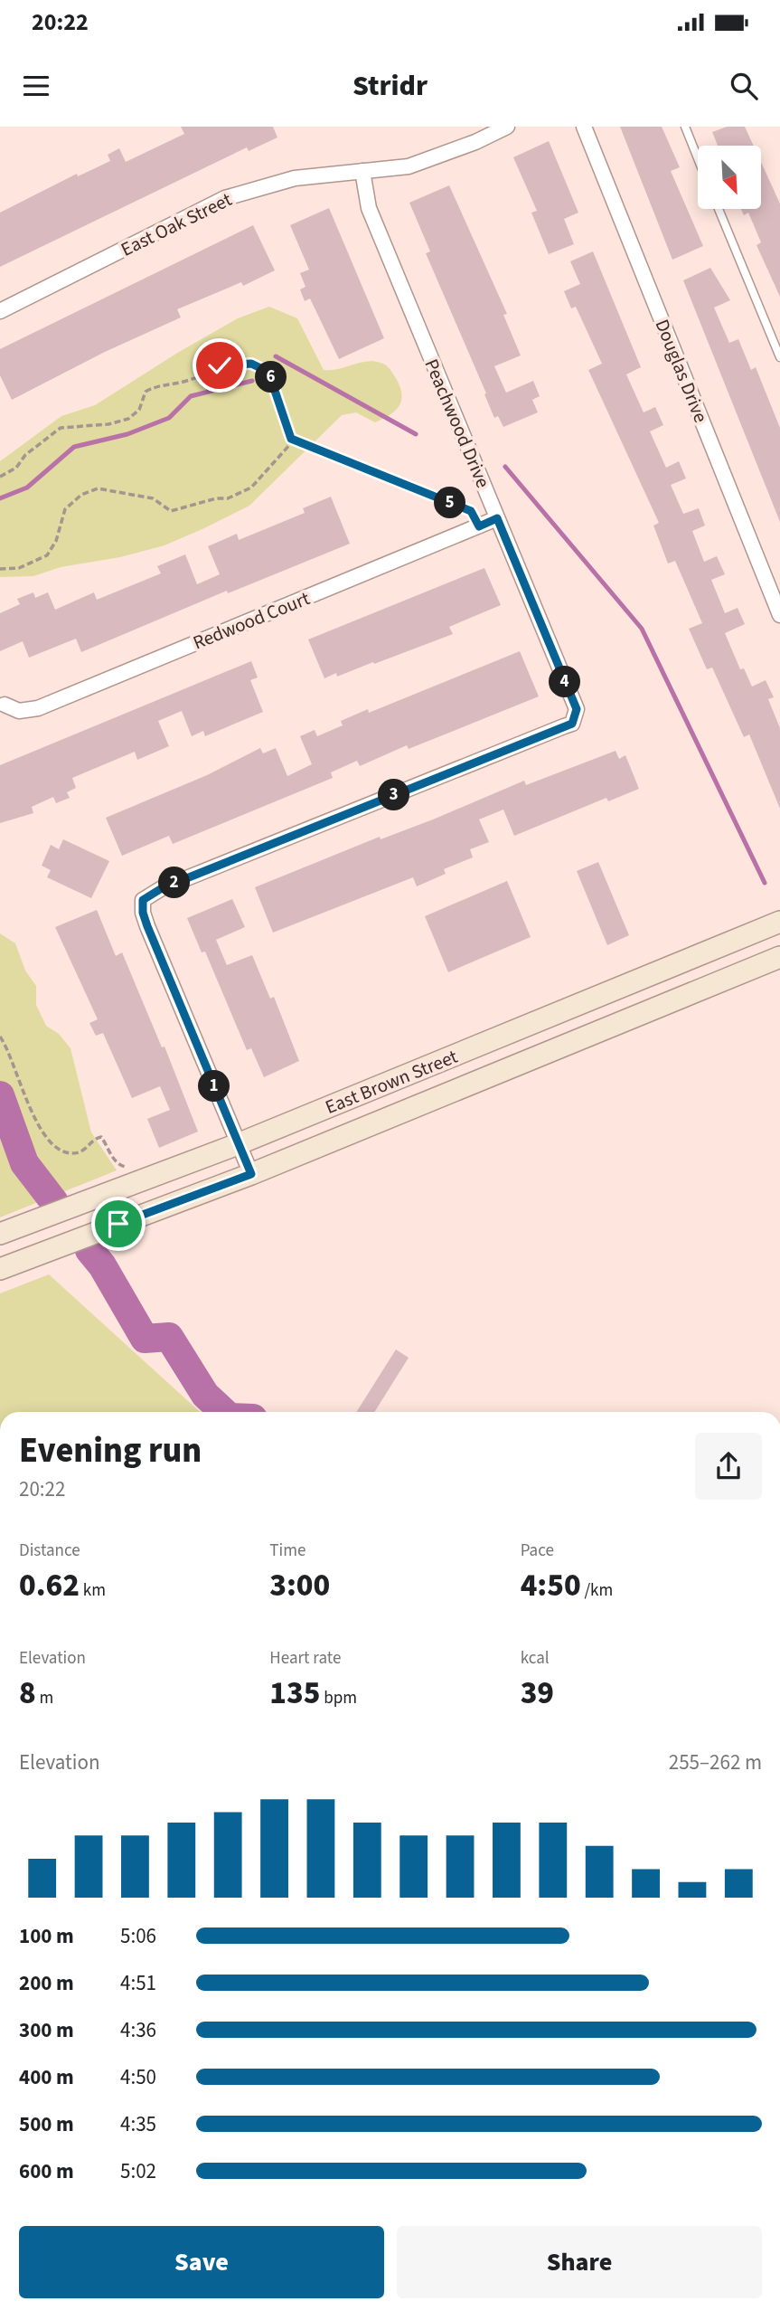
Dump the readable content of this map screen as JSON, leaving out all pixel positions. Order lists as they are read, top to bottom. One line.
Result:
{"streets":{"main road":["East Brown Street"],"street":["East Oak Street","Douglas Drive","Peachwood Drive","Redwood Court"]},"crossings":[["East Oak Street","Peachwood Drive"],["Peachwood Drive","Redwood Court"],["Peachwood Drive","East Brown Street"]],"north":"bottom right","page":{"status":"20:22","header":"Stridr","pins":["6","5","4","3","2","1"],"heading":["Evening run","20:22"],"stats":[["Distance","0.62 km"],["Time","3:00"],["Pace","4:50 /km"],["Elevation","8 m"],["Heart rate","135 bpm"],["kcal","39"]],"chart":["Elevation","255–262 m"],"list":[{"name":"100 m","note":"5:06"},{"name":"200 m","note":"4:51"},{"name":"300 m","note":"4:36"},{"name":"400 m","note":"4:50"},{"name":"500 m","note":"4:35"},{"name":"600 m","note":"5:02"}],"buttons":["Save","Share"]}}
